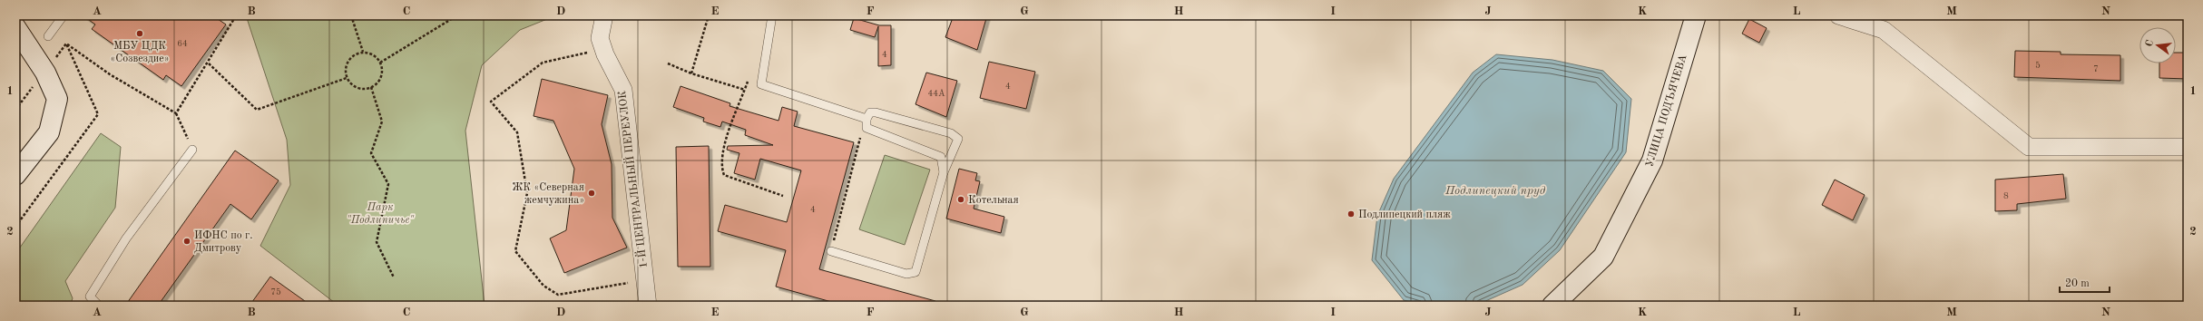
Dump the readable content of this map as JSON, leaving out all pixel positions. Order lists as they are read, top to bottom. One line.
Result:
{"streets":{"main road":["УЛИЦА ПОДЪЯЧЕВА"],"street":["1-Й ЦЕНТРАЛЬНЫЙ ПЕРЕУЛОК"]},"water":["Подлипецкий пруд"],"parks":["Парк \"Подлипичье\""],"places":["МБУ ЦДК «Созвездие»","ЖК «Северная жемчужина»","Котельная","Подлипецкий пляж","ИФНС по г. Дмитрову"],"house_numbers":["64","4","5","7","4","44А","8","4","75"],"scale_bar":"20 m","north":"left","grid":{"columns":["A","B","C","D","E","F","G","H","I","J","K","L","M","N"],"rows":["1","2"]}}
